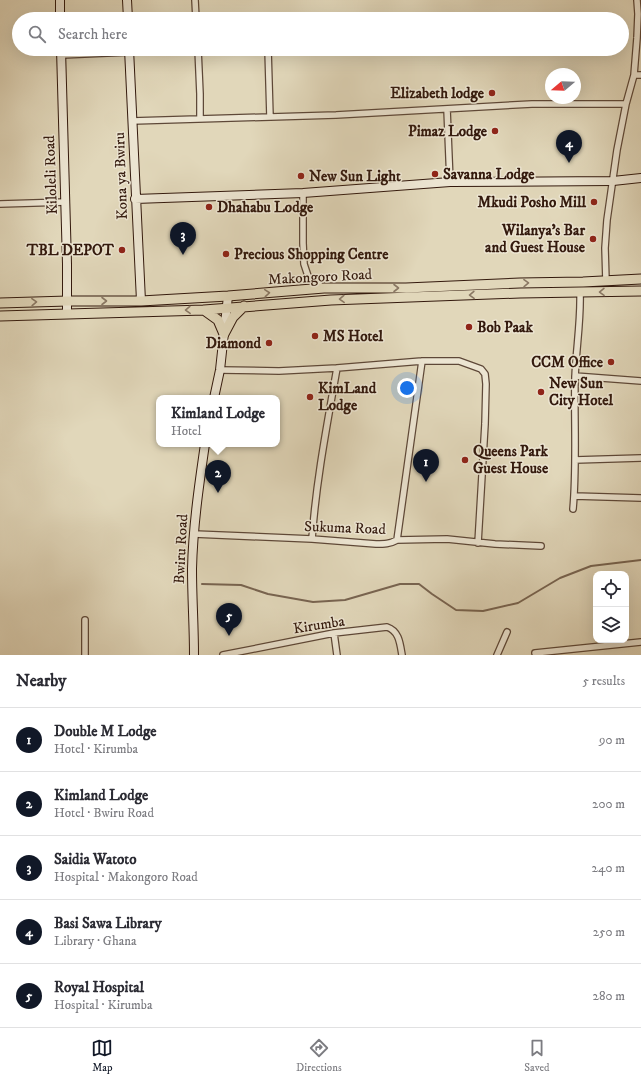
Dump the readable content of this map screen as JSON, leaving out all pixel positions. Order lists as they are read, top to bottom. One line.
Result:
{"streets":{"main road":["Makongoro Road"],"street":["Kiloleli Road","Kona ya Bwiru","Sukuma Road","Bwiru Road","Kirumba"]},"crossings":[["Kiloleli Road","Makongoro Road"],["Kona ya Bwiru","Makongoro Road"],["Sukuma Road","Bwiru Road"]],"places":["Elizabeth lodge","Pimaz Lodge","Savanna Lodge","New Sun Light","Mkudi Posho Mill","Dhahabu Lodge","Wilanya's Bar and Guest House","TBL DEPOT","Precious Shopping Centre","Bob Paak","MS Hotel","Diamond","CCM Office","New Sun City Hotel","KimLand Lodge","Queens Park Guest House"],"north":"left","page":{"search":"Search here","pins":["4","3","1","2","5"],"popup":["Kimland Lodge","Hotel"],"heading":["Nearby","5 results"],"list":[{"mark":"1","name":"Double M Lodge","note":"Hotel · Kirumba","value":"90 m"},{"mark":"2","name":"Kimland Lodge","note":"Hotel · Bwiru Road","value":"200 m"},{"mark":"3","name":"Saidia Watoto","note":"Hospital · Makongoro Road","value":"240 m"},{"mark":"4","name":"Basi Sawa Library","note":"Library · Ghana","value":"250 m"},{"mark":"5","name":"Royal Hospital","note":"Hospital · Kirumba","value":"280 m"}],"nav":["Map","Directions","Saved"]}}
